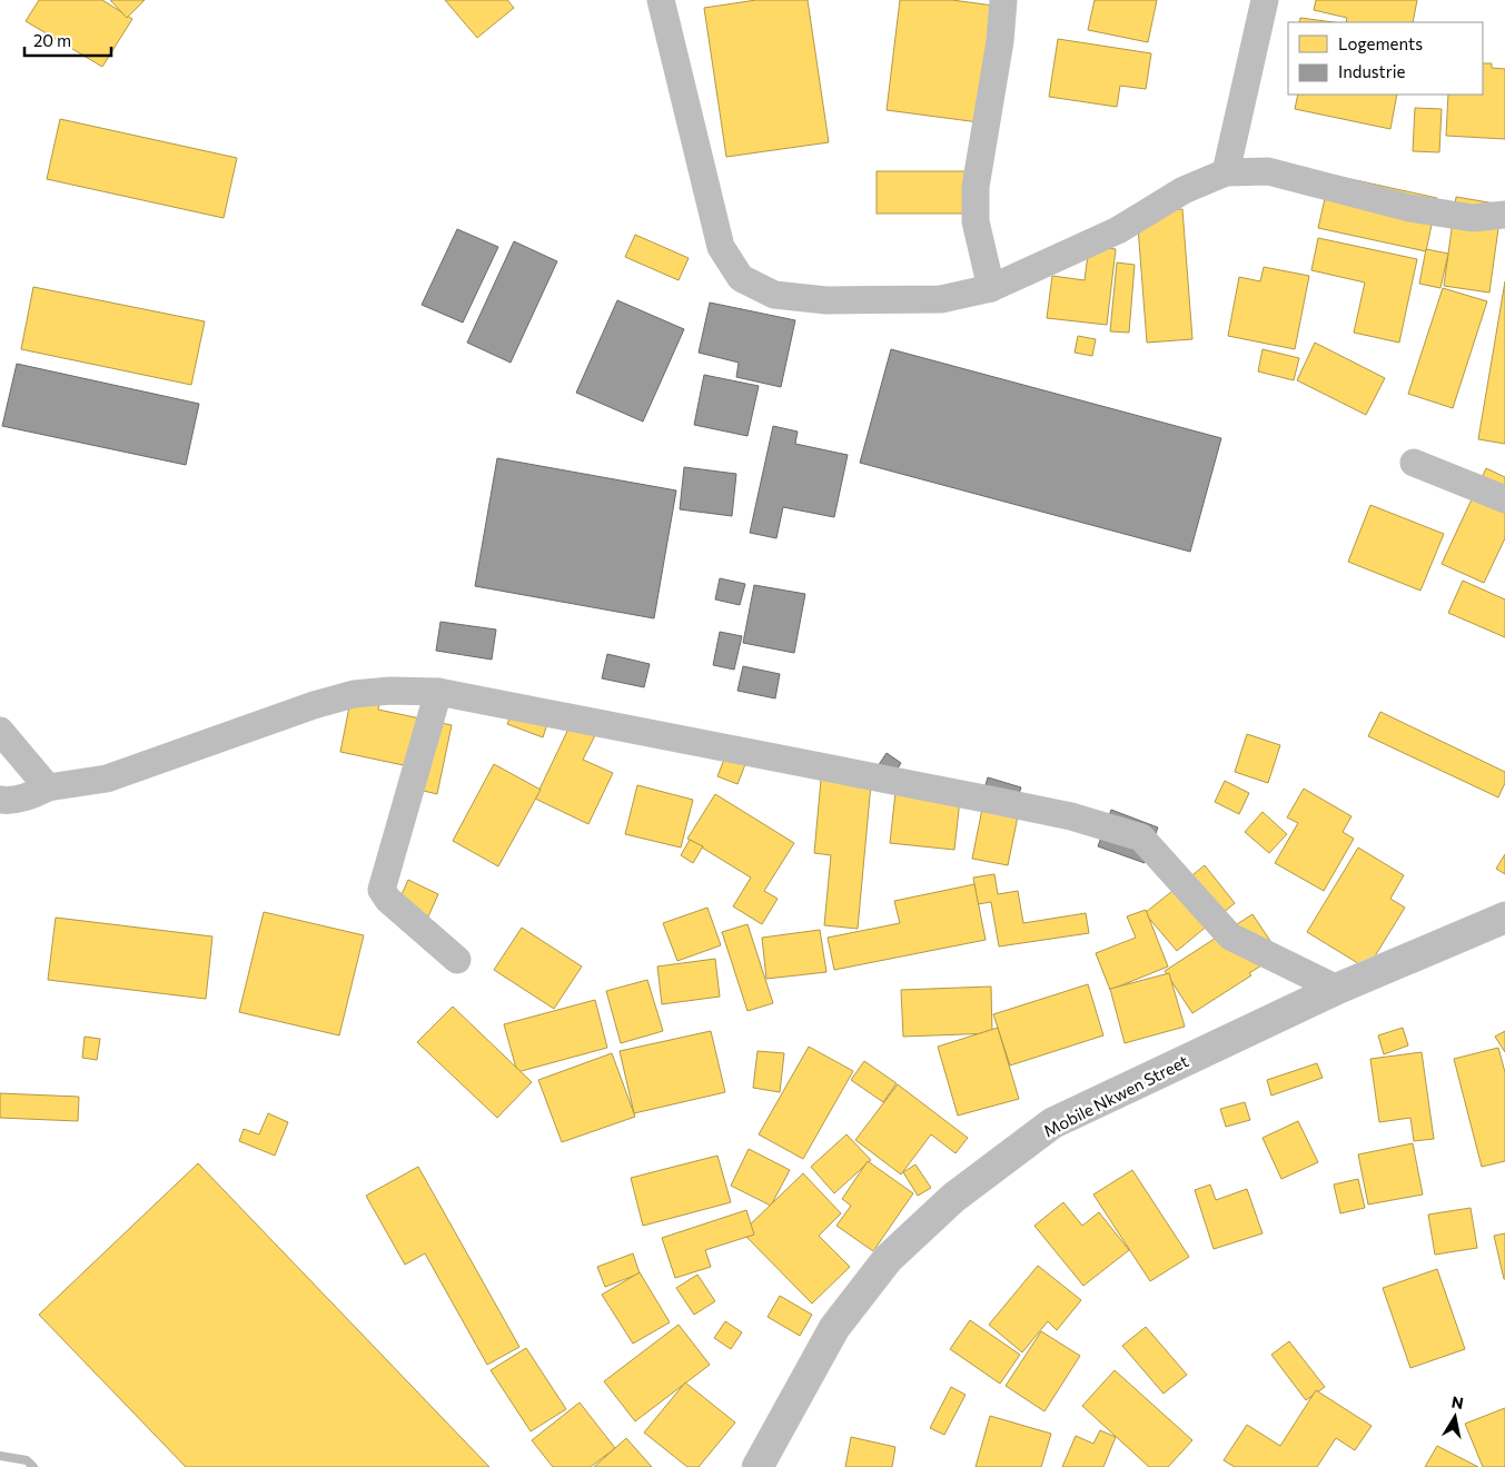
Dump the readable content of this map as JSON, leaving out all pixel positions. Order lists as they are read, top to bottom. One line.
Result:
{"streets":{"highway":["Mobile Nkwen Street"]},"legend":["Logements","Industrie"],"scale_bar":"20 m","north":"top"}
